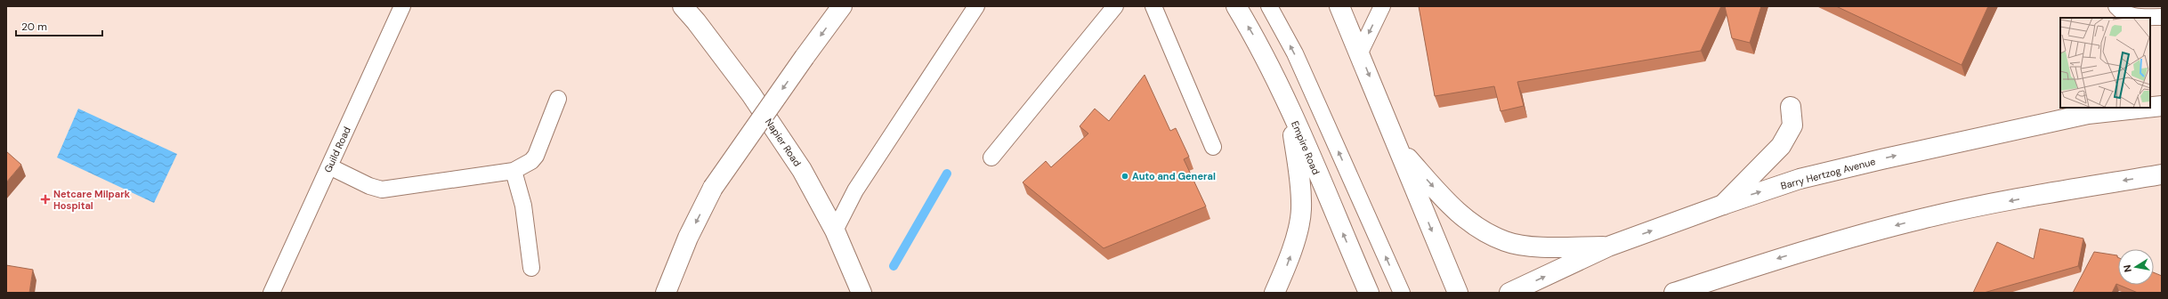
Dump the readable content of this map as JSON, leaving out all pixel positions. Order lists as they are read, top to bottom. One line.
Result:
{"streets":{"main road":["Napier Road","Empire Road","Barry Hertzog Avenue"],"lane":["Guild Road"]},"places":{"other":["Auto and General"],"health":["Netcare Milpark Hospital"]},"scale_bar":"20 m","north":"left"}
